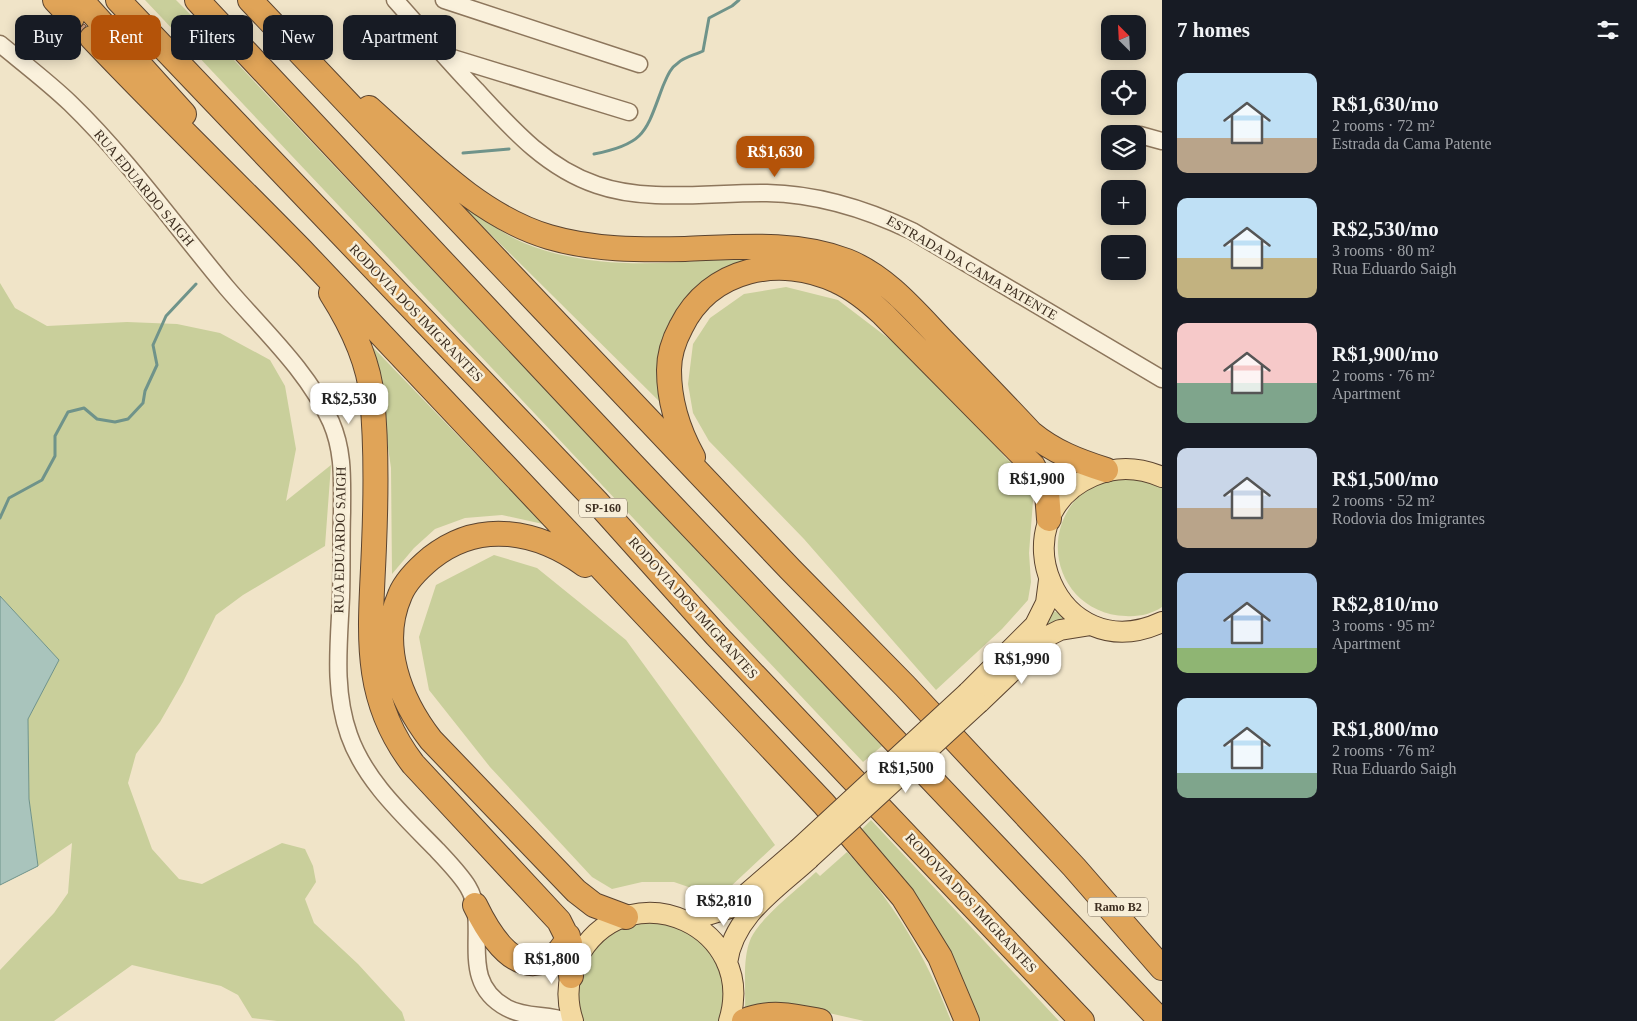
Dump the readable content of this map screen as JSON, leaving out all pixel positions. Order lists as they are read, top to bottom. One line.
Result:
{"streets":{"highway":["RODOVIA DOS IMIGRANTES","SP-160","Ramo B2"],"street":["RUA EDUARDO SAIGH","ESTRADA DA CAMA PATENTE"]},"north":"top left","page":{"heading":"7 homes","map_buttons":["+","−"],"chip":["Buy","Rent","Filters","New","Apartment"],"list":[{"name":"R$1,630/mo","note":"2 rooms · 72 m² · Estrada da Cama Patente"},{"name":"R$2,530/mo","note":"3 rooms · 80 m² · Rua Eduardo Saigh"},{"name":"R$1,900/mo","note":"2 rooms · 76 m² · Apartment"},{"name":"R$1,500/mo","note":"2 rooms · 52 m² · Rodovia dos Imigrantes"},{"name":"R$2,810/mo","note":"3 rooms · 95 m² · Apartment"},{"name":"R$1,800/mo","note":"2 rooms · 76 m² · Rua Eduardo Saigh"}],"price":["R$1,630","R$2,530","R$1,900","R$1,990","R$1,500","R$2,810","R$1,800"]}}
